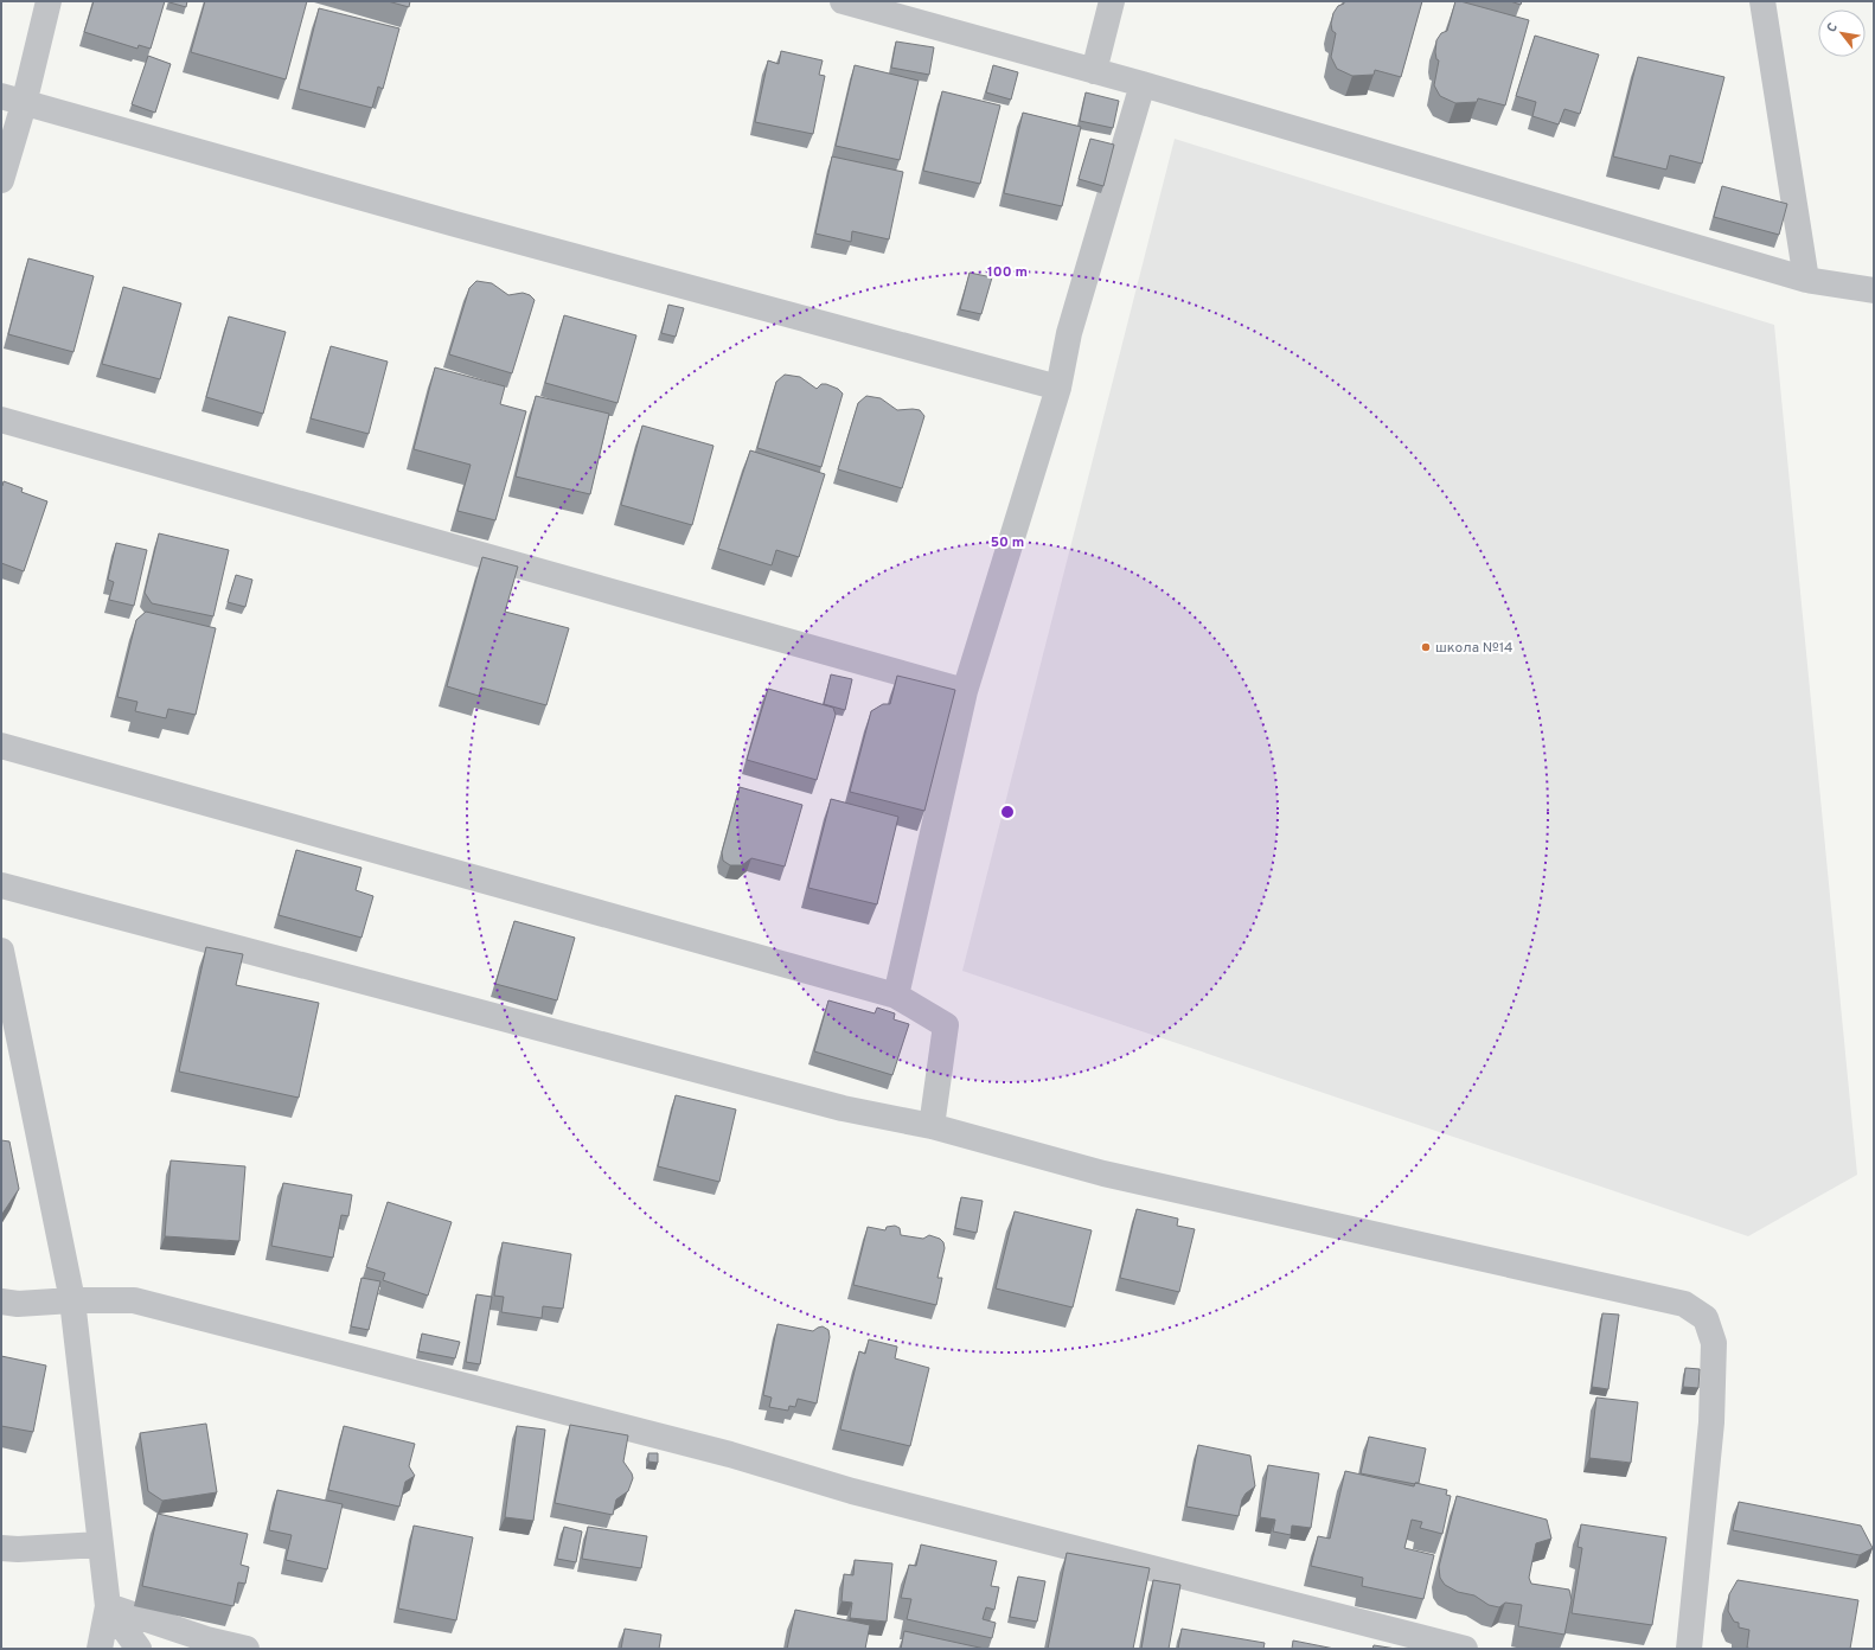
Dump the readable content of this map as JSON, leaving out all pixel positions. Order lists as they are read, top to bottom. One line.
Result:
{"places":["школа №14"],"north":"top left","rings":["100 m","50 m"]}
